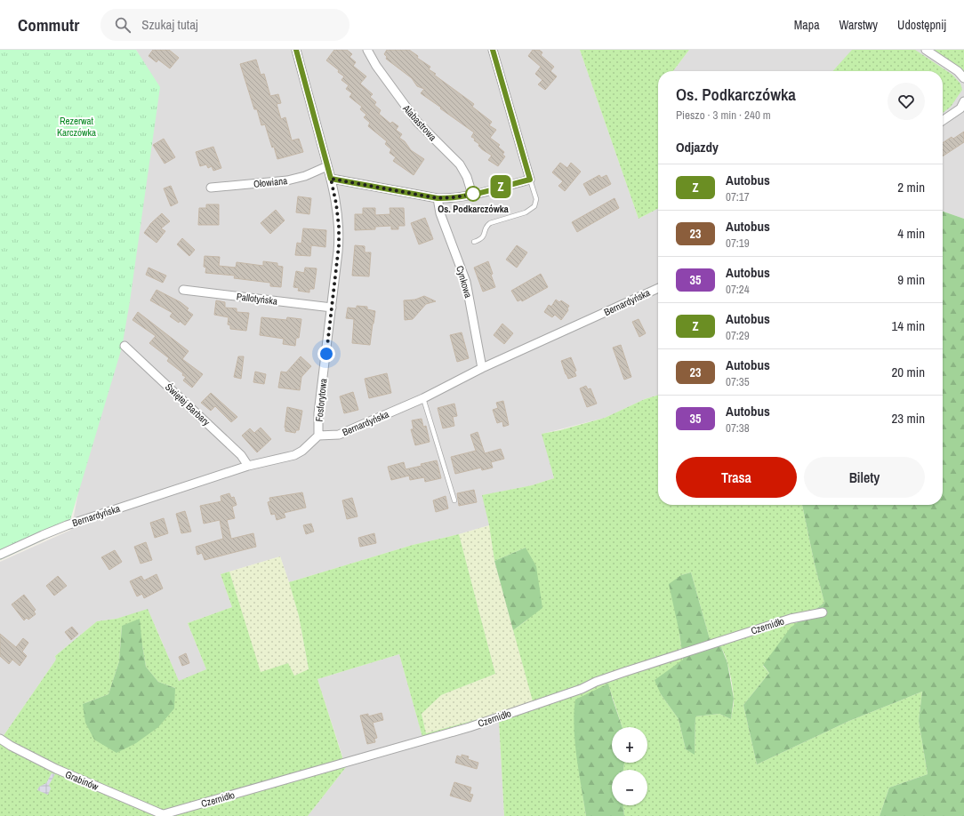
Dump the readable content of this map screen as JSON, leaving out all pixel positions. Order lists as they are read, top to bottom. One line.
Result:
{"streets":{"street":["Alabastrowa","Ołowiana","Cynkowa","Pallotyńska","Bernardyńska","Fosforytowa","Świętej Barbary","Czernidło","Grabinów"]},"crossings":[["Ołowiana","Fosforytowa"],["Cynkowa","Bernardyńska"],["Pallotyńska","Fosforytowa"],["Bernardyńska","Fosforytowa"],["Bernardyńska","Świętej Barbary"],["Czernidło","Grabinów"]],"parks":["Rezerwat Karczówka"],"places":["Os. Podkarczówka"],"lines":["bus line Z"],"page":{"header":"Commutr","search":"Szukaj tutaj","nav":["Mapa","Warstwy","Udostępnij"],"on_map":"Z","heading":[["Os. Podkarczówka","Pieszo · 3 min · 240 m"],"Odjazdy"],"list":[{"mark":"Z","name":"Autobus","note":"07:17","value":"2 min"},{"mark":"23","name":"Autobus","note":"07:19","value":"4 min"},{"mark":"35","name":"Autobus","note":"07:24","value":"9 min"},{"mark":"Z","name":"Autobus","note":"07:29","value":"14 min"},{"mark":"23","name":"Autobus","note":"07:35","value":"20 min"},{"mark":"35","name":"Autobus","note":"07:38","value":"23 min"}],"buttons":["Trasa","Bilety"],"map_buttons":["+","−"]}}
